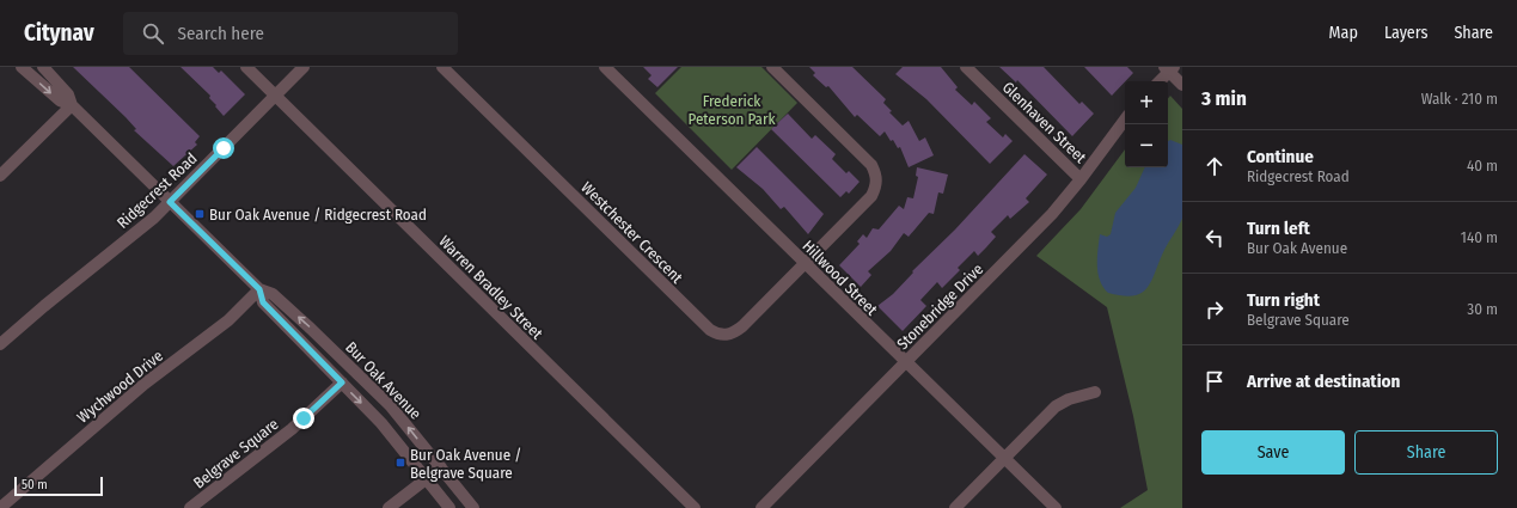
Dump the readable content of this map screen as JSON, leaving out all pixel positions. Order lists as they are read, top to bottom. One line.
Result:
{"streets":{"street":["Glenhaven Street","Ridgecrest Road","Westchester Crescent","Hillwood Street","Warren Bradley Street","Stonebridge Drive","Bur Oak Avenue","Wychwood Drive","Belgrave Square"]},"crossings":[["Glenhaven Street","Stonebridge Drive"],["Ridgecrest Road","Warren Bradley Street"],["Ridgecrest Road","Bur Oak Avenue"],["Westchester Crescent","Hillwood Street"],["Hillwood Street","Stonebridge Drive"],["Bur Oak Avenue","Wychwood Drive"],["Bur Oak Avenue","Belgrave Square"]],"parks":["Frederick Peterson Park"],"places":{"transit":["Bur Oak Avenue / Ridgecrest Road","Bur Oak Avenue / Belgrave Square"]},"scale_bar":"50 m","page":{"header":"Citynav","search":"Search here","nav":["Map","Layers","Share"],"heading":["3 min","Walk · 210 m"],"map_buttons":["+","−"],"list":[["Continue","Ridgecrest Road","40 m"],["Turn left","Bur Oak Avenue","140 m"],["Turn right","Belgrave Square","30 m"],"Arrive at destination"],"buttons":["Save","Share"],"scale":"50 m"}}
